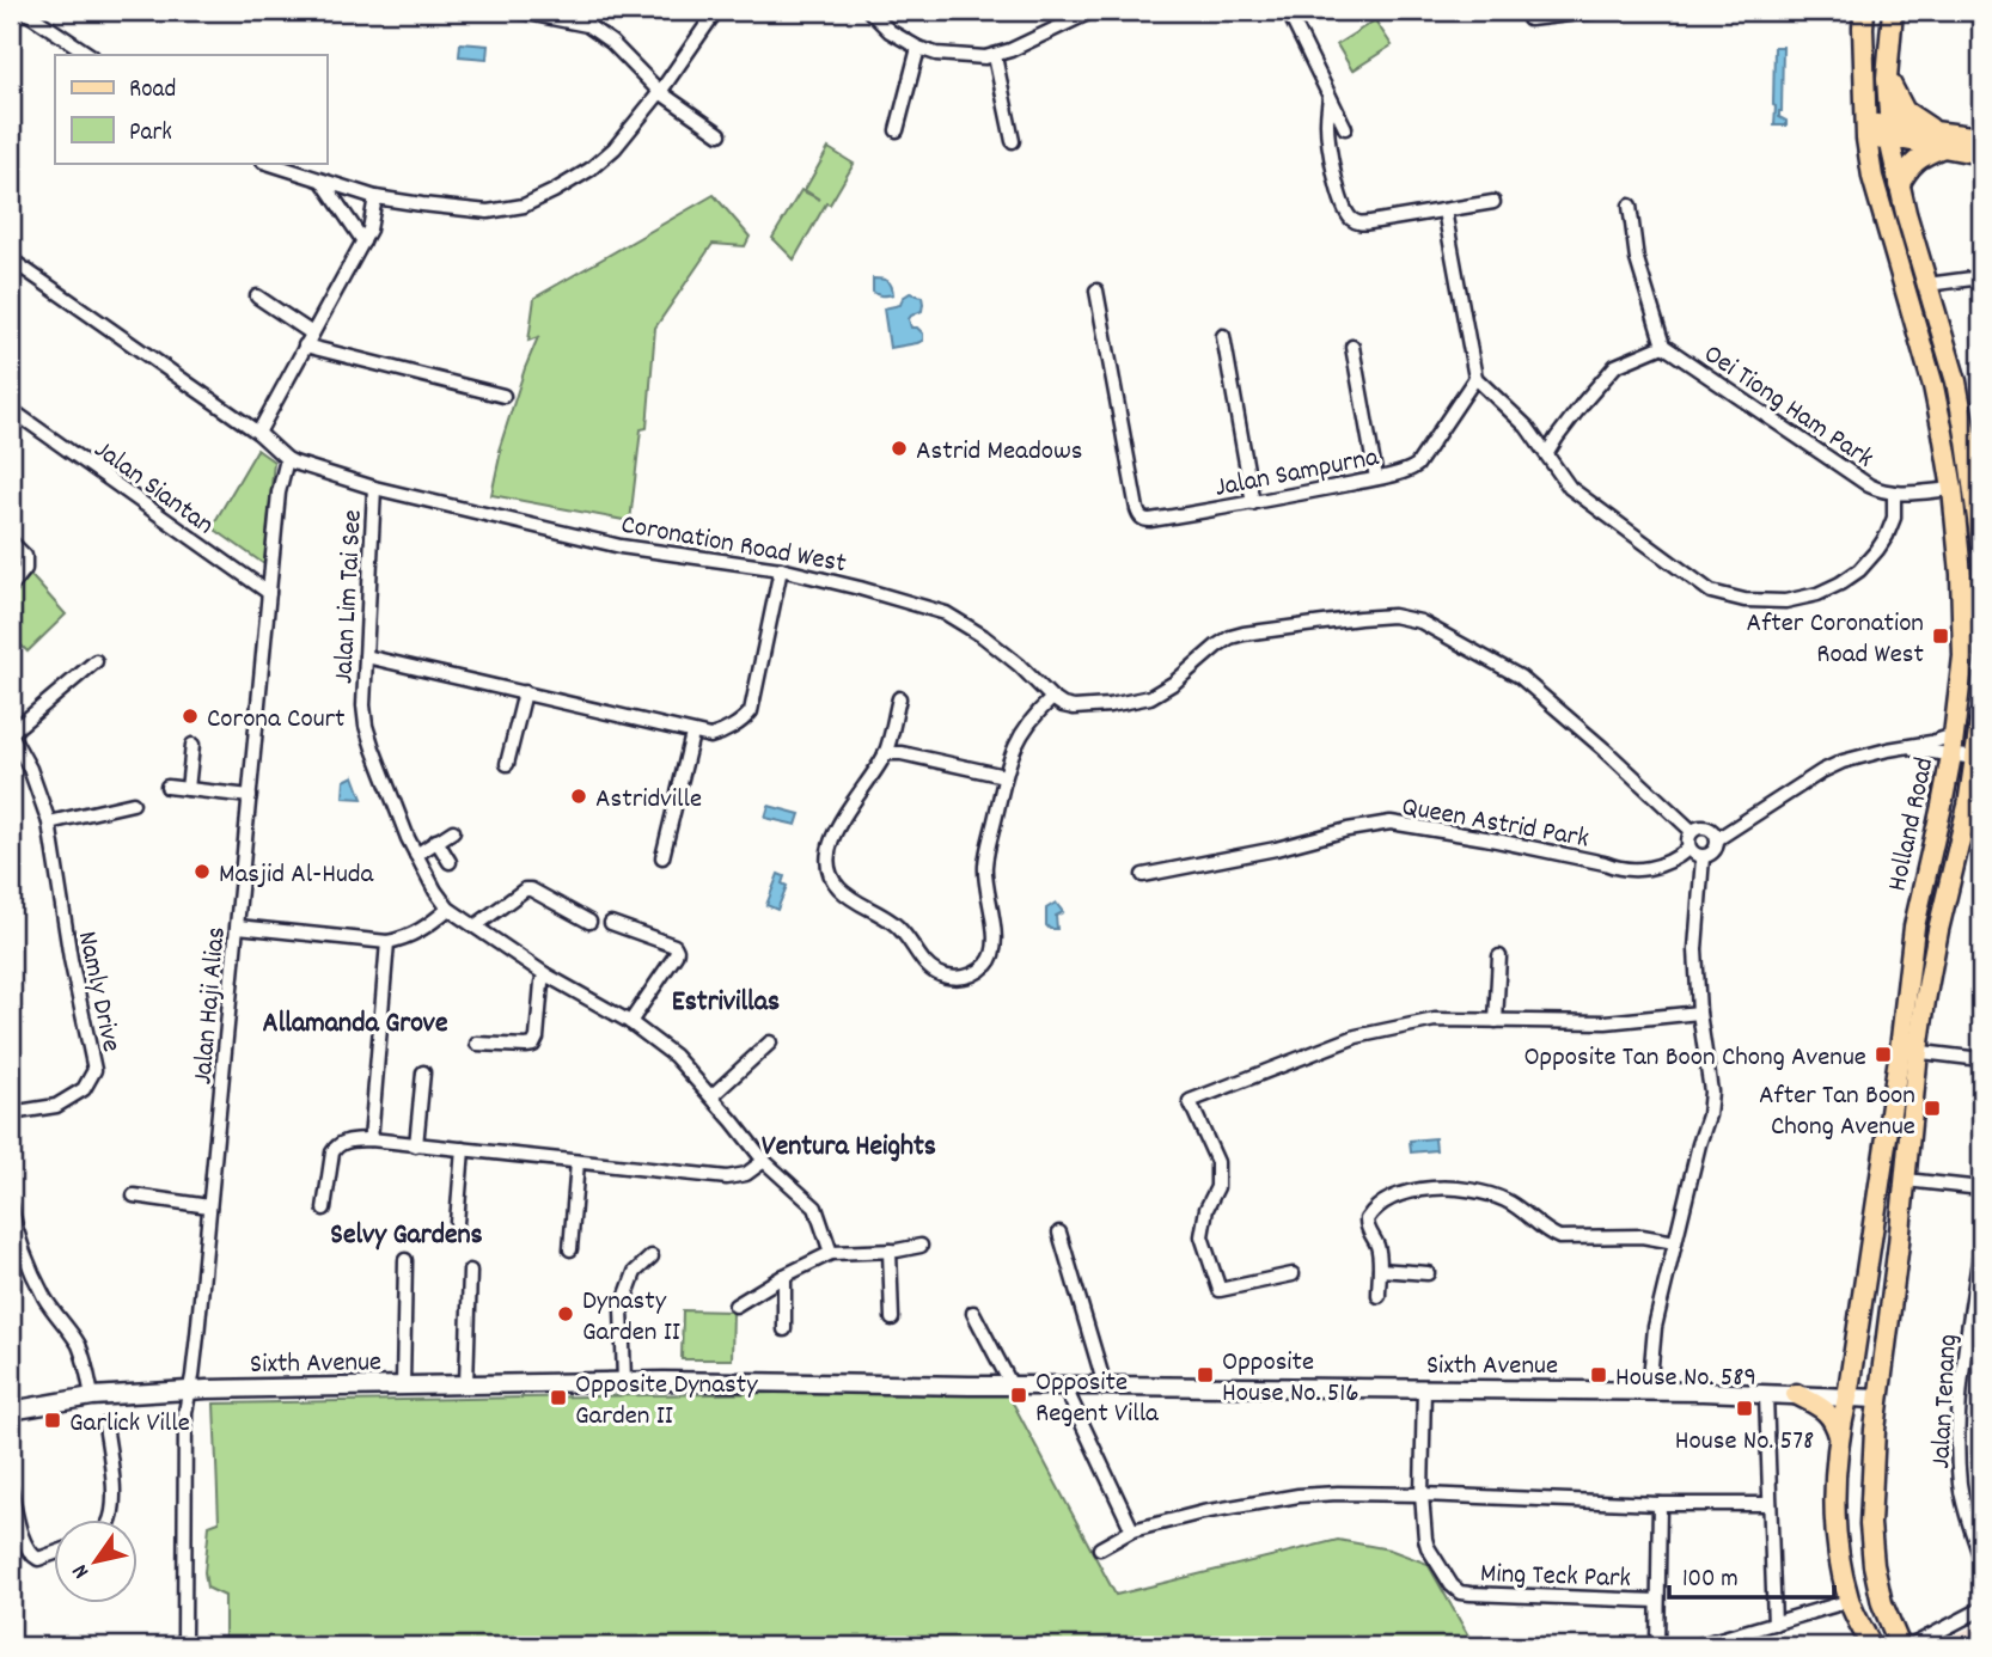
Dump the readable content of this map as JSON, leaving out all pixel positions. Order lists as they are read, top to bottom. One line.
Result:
{"streets":{"main road":["Holland Road","Sixth Avenue"],"street":["Oei Tiong Ham Park","Jalan Sampurna","Jalan Siantan","Coronation Road West","Jalan Lim Tai See","Queen Astrid Park","Namly Drive","Jalan Haji Alias","Jalan Tenang","Ming Teck Park"]},"crossings":[["Oei Tiong Ham Park","Jalan Sampurna"],["Oei Tiong Ham Park","Holland Road"],["Jalan Siantan","Jalan Haji Alias"],["Coronation Road West","Jalan Lim Tai See"],["Coronation Road West","Jalan Haji Alias"],["Holland Road","Sixth Avenue"],["Jalan Haji Alias","Sixth Avenue"],["Sixth Avenue","Ming Teck Park"]],"districts":["Estrivillas","Allamanda Grove","Ventura Heights","Selvy Gardens"],"places":{"other":["Astrid Meadows","Corona Court","Astridville","Masjid Al-Huda","Dynasty Garden II"],"transit":["After Coronation Road West","Opposite Tan Boon Chong Avenue","After Tan Boon Chong Avenue","Opposite House No. 516","House No. 589","Opposite Regent Villa","Opposite Dynasty Garden II","House No. 578","Garlick Ville"]},"legend":["Road","Park"],"scale_bar":"100 m","north":"bottom left"}
